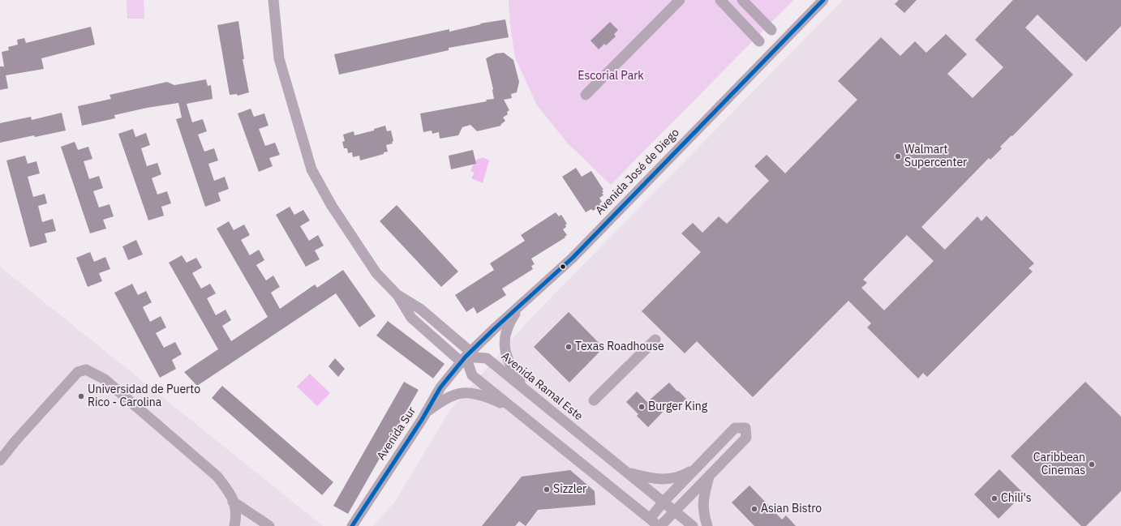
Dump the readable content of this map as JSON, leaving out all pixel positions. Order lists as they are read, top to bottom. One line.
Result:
{"streets":{"street":["Avenida José de Diego","Avenida Ramal Este","Avenida Sur"]},"crossings":[["Avenida José de Diego","Avenida Ramal Este"],["Avenida José de Diego","Avenida Sur"],["Avenida Ramal Este","Avenida Sur"]],"parks":["Escorial Park"],"places":["Walmart Supercenter","Texas Roadhouse","Universidad de Puerto Rico - Carolina","Burger King","Caribbean Cinemas","Sizzler","Chili's","Asian Bistro"]}
